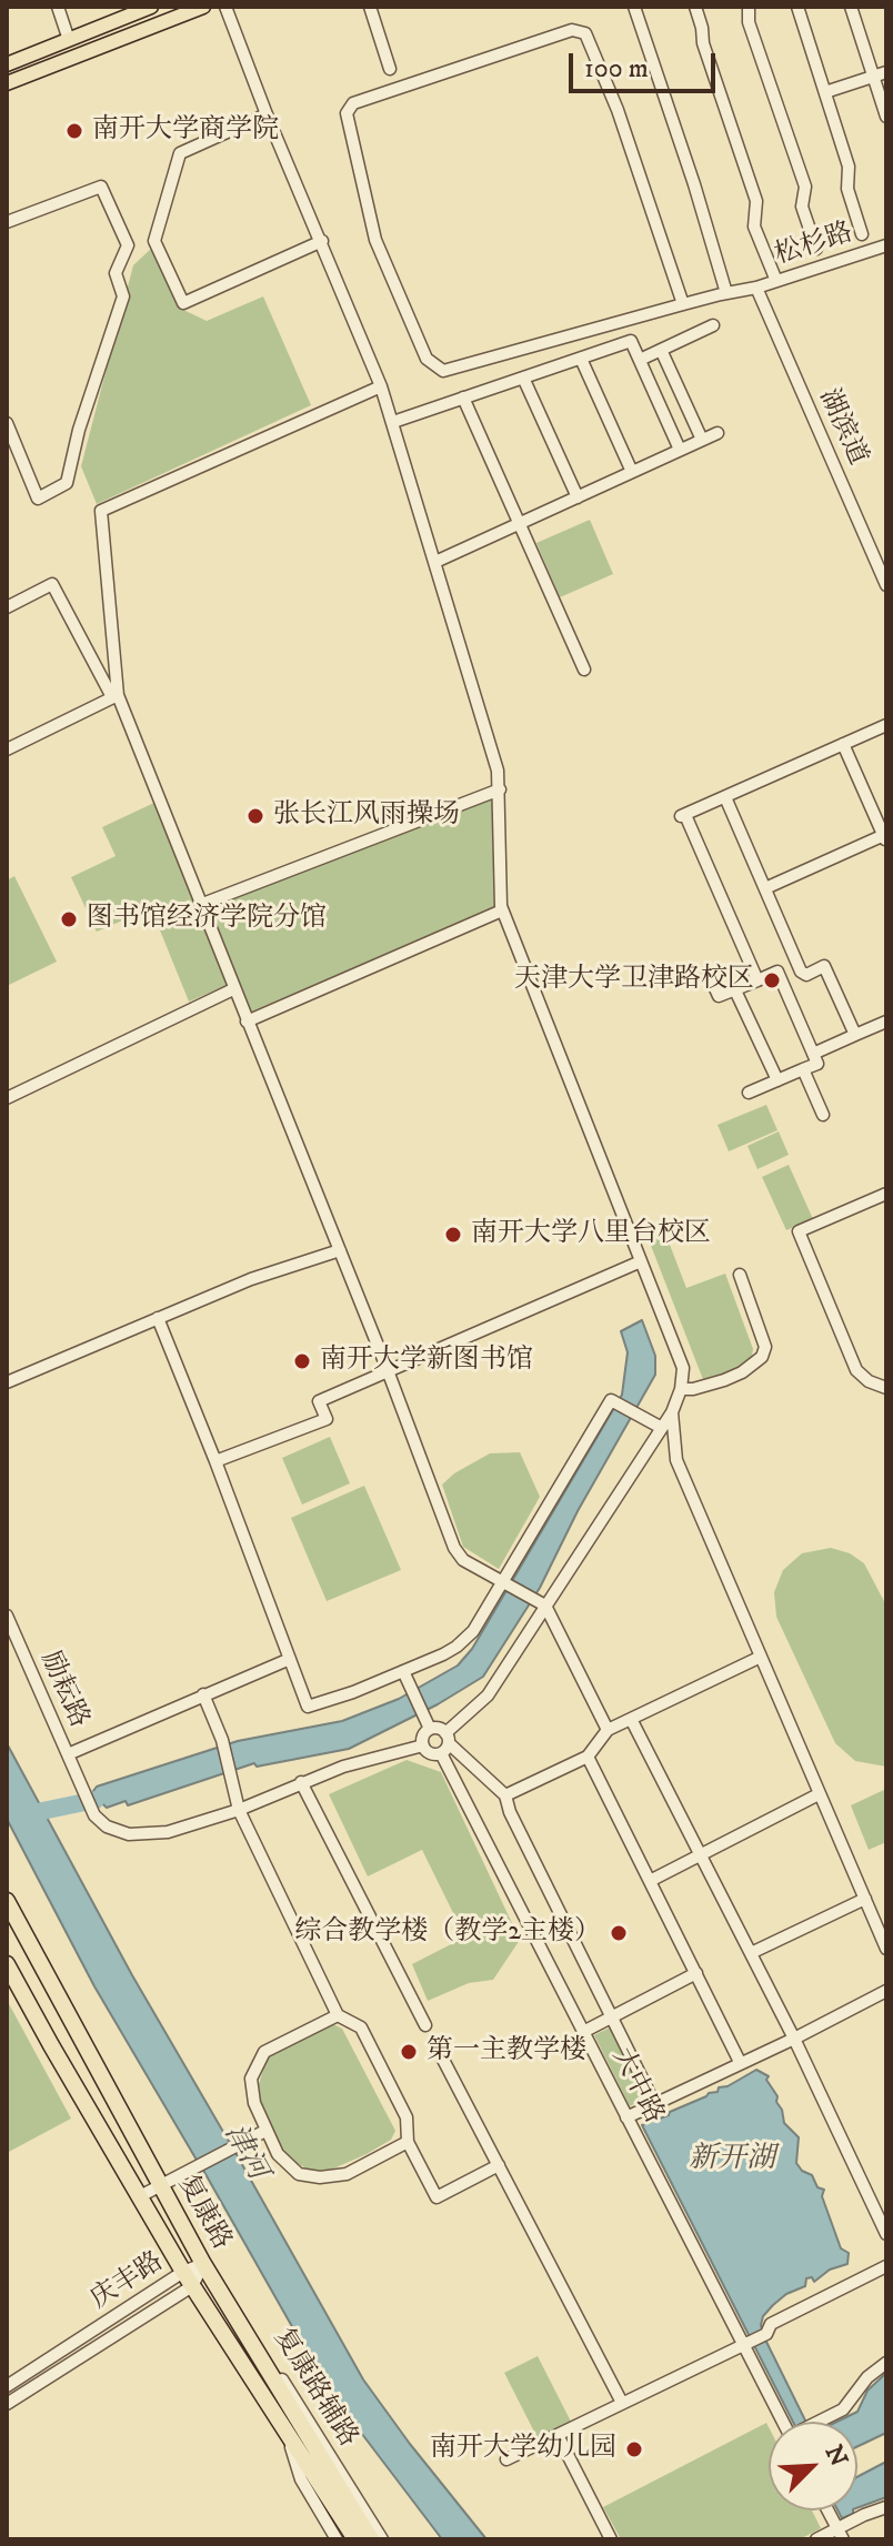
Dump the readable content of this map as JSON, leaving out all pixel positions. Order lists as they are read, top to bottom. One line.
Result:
{"streets":{"highway":["复康路"],"street":["松杉路","湖滨道","励耘路","大中路","庆丰路","复康路辅路"]},"crossings":[["松杉路","湖滨道"],["复康路","庆丰路"],["复康路","复康路辅路"],["庆丰路","复康路辅路"]],"water":["津河","新开湖"],"places":["南开大学商学院","张长江风雨操场","图书馆经济学院分馆","天津大学卫津路校区","南开大学八里台校区","南开大学新图书馆","综合教学楼（教学2主楼）","第一主教学楼","南开大学幼儿园"],"scale_bar":"100 m","north":"top right"}
